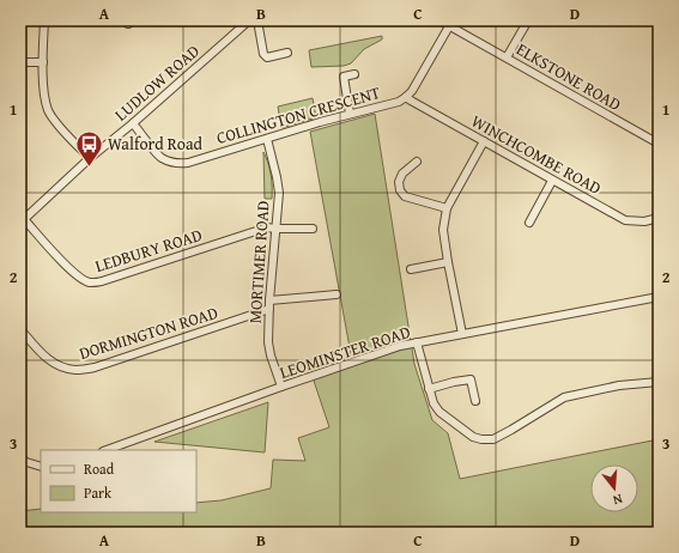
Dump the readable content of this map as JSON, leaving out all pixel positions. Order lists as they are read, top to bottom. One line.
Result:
{"streets":{"street":["ELKSTONE ROAD","LUDLOW ROAD","COLLINGTON CRESCENT","WINCHCOMBE ROAD","LEDBURY ROAD","MORTIMER ROAD","DORMINGTON ROAD","LEOMINSTER ROAD"]},"crossings":[["ELKSTONE ROAD","COLLINGTON CRESCENT"],["LUDLOW ROAD","COLLINGTON CRESCENT"],["LUDLOW ROAD","LEDBURY ROAD"],["COLLINGTON CRESCENT","WINCHCOMBE ROAD"],["COLLINGTON CRESCENT","MORTIMER ROAD"],["LEDBURY ROAD","MORTIMER ROAD"],["MORTIMER ROAD","DORMINGTON ROAD"],["MORTIMER ROAD","LEOMINSTER ROAD"]],"places":{"bus stop":["Walford Road"]},"legend":["Road","Park"],"north":"bottom","grid":{"columns":["A","B","C","D"],"rows":["1","2","3"]}}
